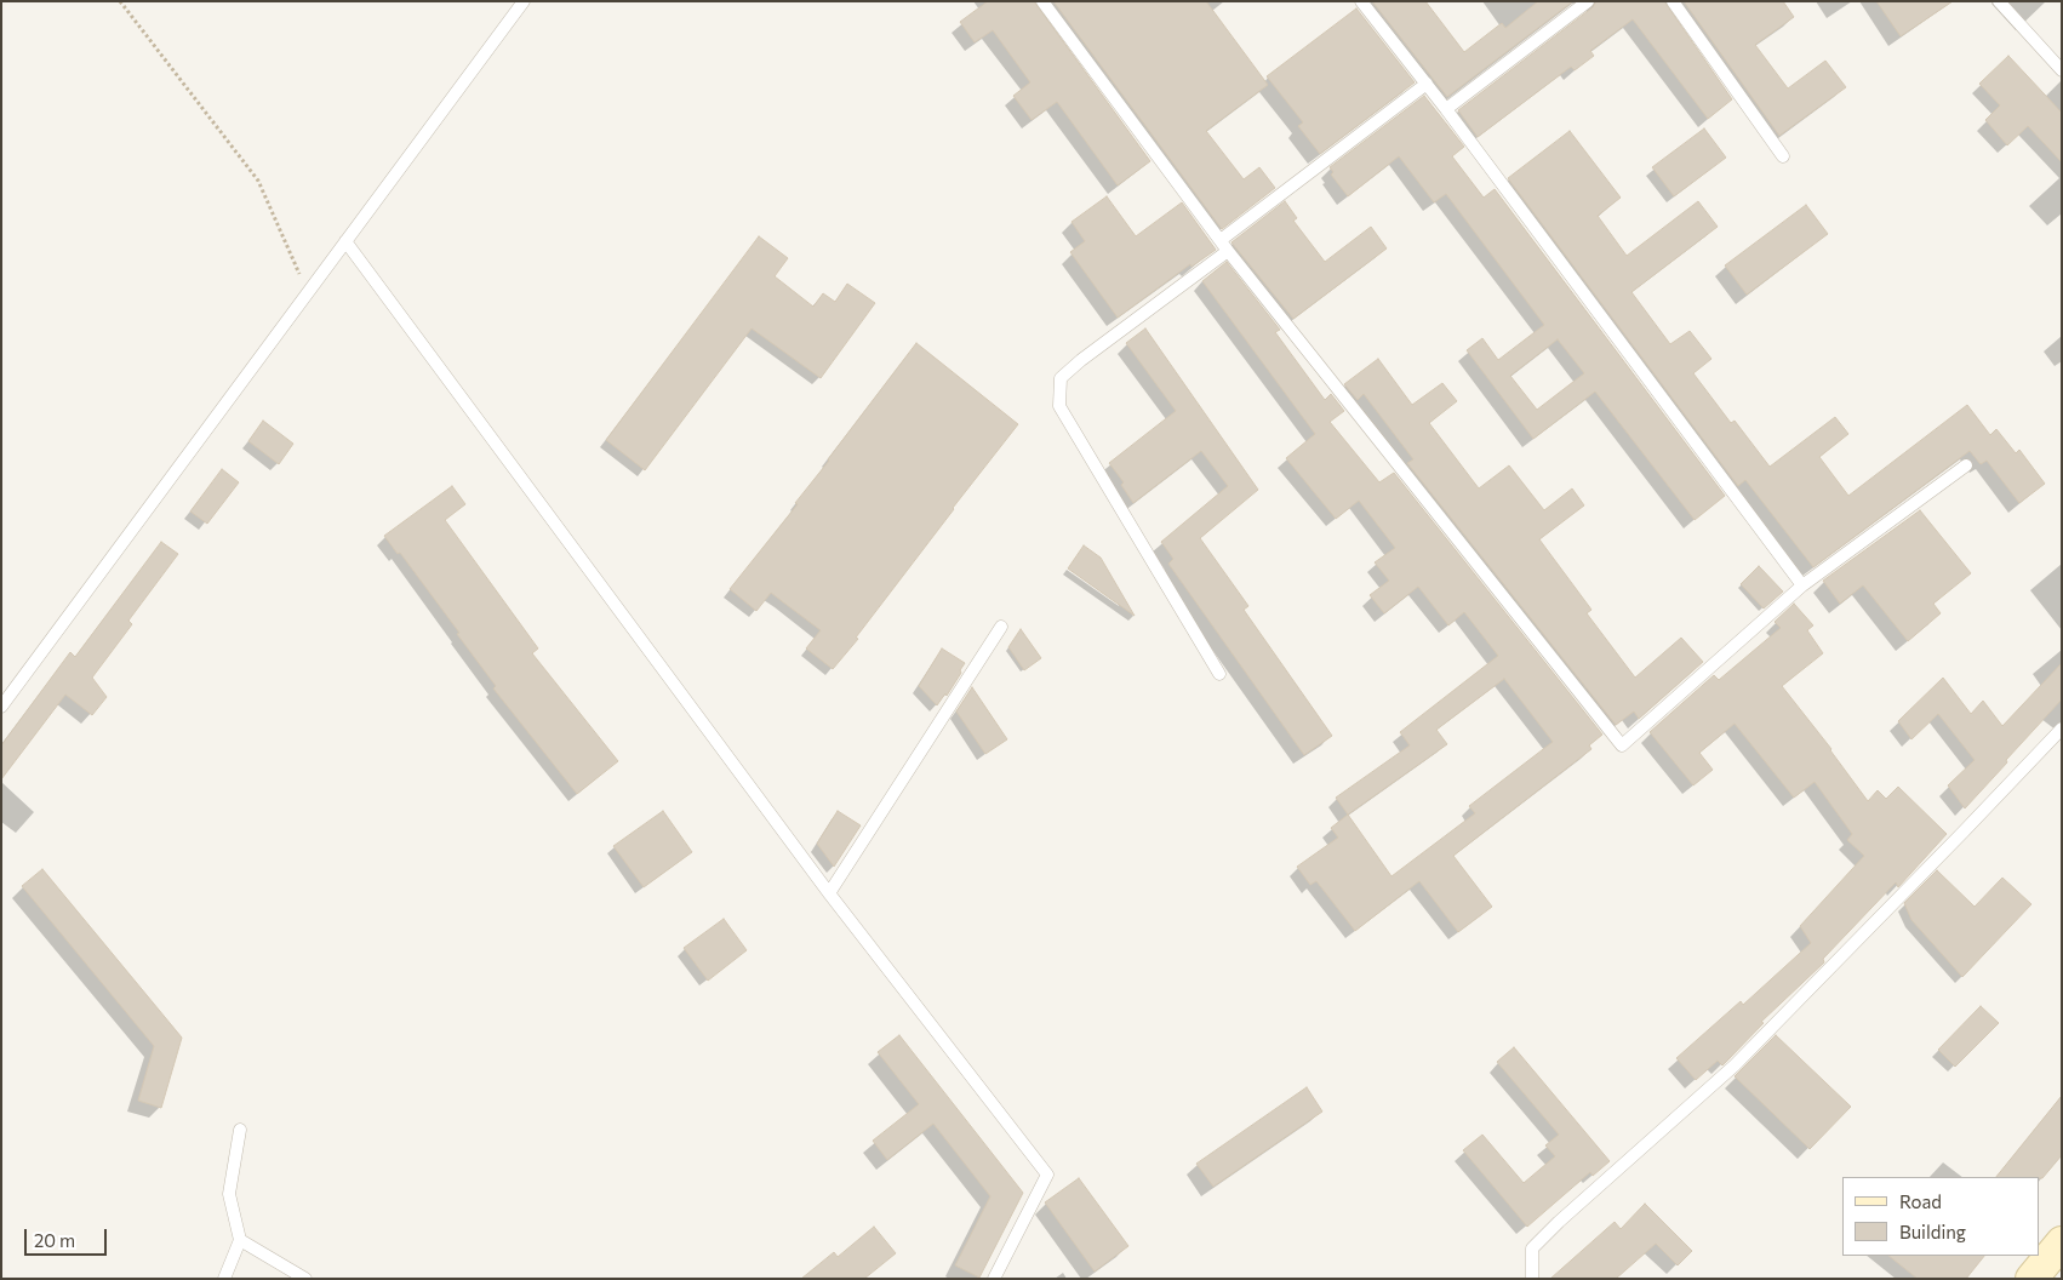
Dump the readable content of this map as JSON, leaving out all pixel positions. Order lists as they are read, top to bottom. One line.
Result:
{"legend":["Road","Building"],"scale_bar":"20 m"}
